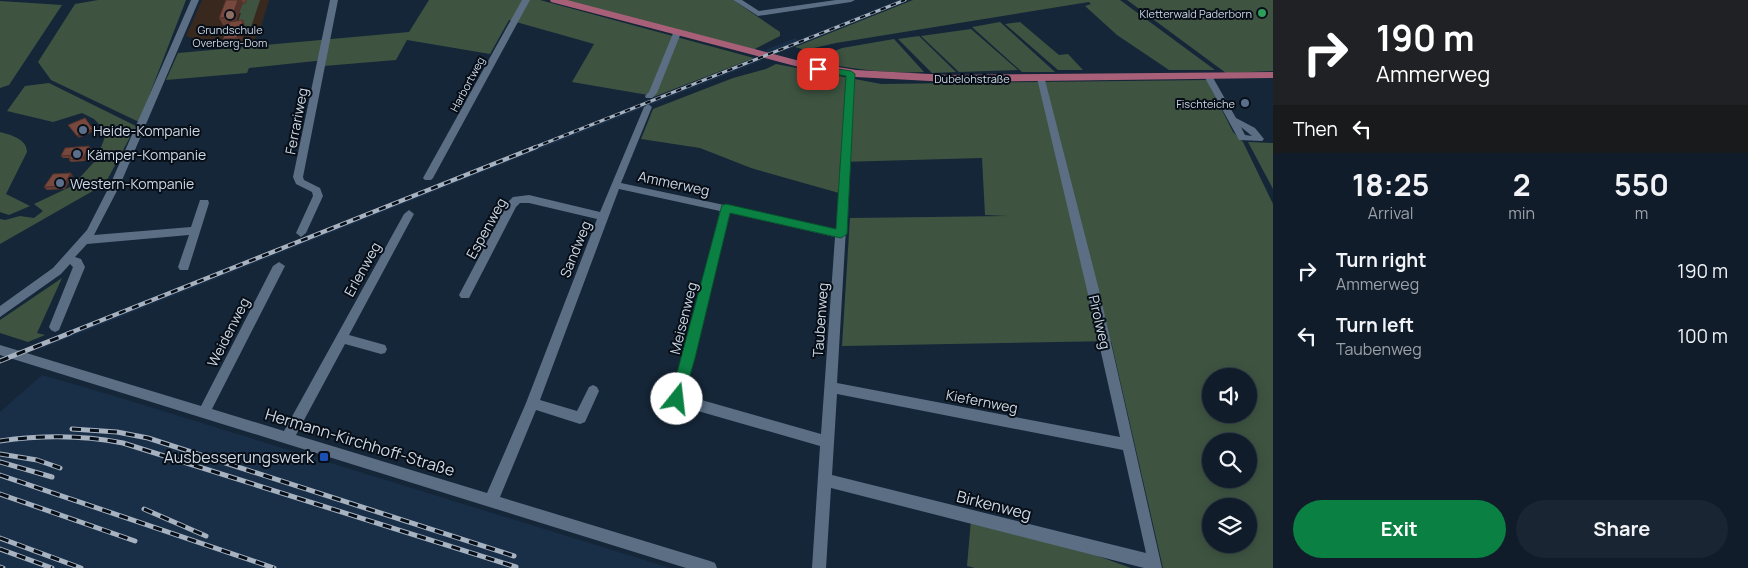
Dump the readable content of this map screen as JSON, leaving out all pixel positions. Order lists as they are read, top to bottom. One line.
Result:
{"streets":{"main road":["Dubelohstraße"],"street":["Harbortweg","Ferrariweg","Ammerweg","Espenweg","Sandweg","Erlenweg","Meisenweg","Taubenweg","Pirolweg","Weidenweg","Kiefernweg","Hermann-Kirchhoff-Straße","Birkenweg"]},"crossings":[["Dubelohstraße","Taubenweg"],["Dubelohstraße","Pirolweg"],["Ammerweg","Sandweg"],["Ammerweg","Meisenweg"],["Ammerweg","Taubenweg"],["Espenweg","Sandweg"],["Sandweg","Hermann-Kirchhoff-Straße"],["Erlenweg","Hermann-Kirchhoff-Straße"],["Meisenweg","Taubenweg"],["Taubenweg","Kiefernweg"],["Taubenweg","Birkenweg"],["Pirolweg","Kiefernweg"],["Pirolweg","Birkenweg"],["Weidenweg","Hermann-Kirchhoff-Straße"]],"places":{"other":["Kletterwald Paderborn","Grundschule Overberg-Dom","Fischteiche","Heide-Kompanie","Kämper-Kompanie","Western-Kompanie"],"transit":["Ausbesserungswerk"]},"page":{"turn":["190 m","Ammerweg"],"then":"Then","eta":["18:25","Arrival","2","min","550","m"],"list":[{"name":"Turn right","note":"Ammerweg","value":"190 m"},{"name":"Turn left","note":"Taubenweg","value":"100 m"}],"buttons":["Exit","Share"]}}
